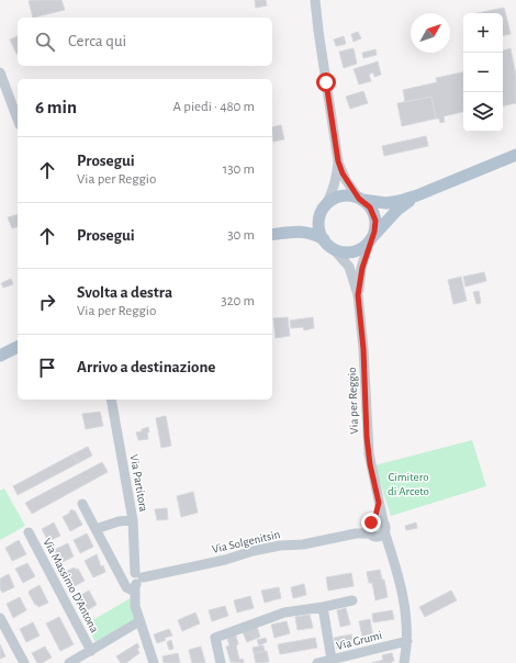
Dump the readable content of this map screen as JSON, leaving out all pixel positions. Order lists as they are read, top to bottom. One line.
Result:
{"streets":{"street":["Via per Reggio","Via Partitora","Via Solgenitsin","Via Massimo D'Antona","Via Grumi"]},"crossings":[["Via per Reggio","Via Solgenitsin"],["Via per Reggio","Via Grumi"],["Via Partitora","Via Solgenitsin"]],"parks":["Cimitero di Arceto"],"north":"top right","page":{"map_buttons":["+","−"],"search":"Cerca qui","heading":["6 min","A piedi · 480 m"],"list":[["Prosegui","Via per Reggio","130 m"],["Prosegui","30 m"],["Svolta a destra","Via per Reggio","320 m"],"Arrivo a destinazione"]}}
